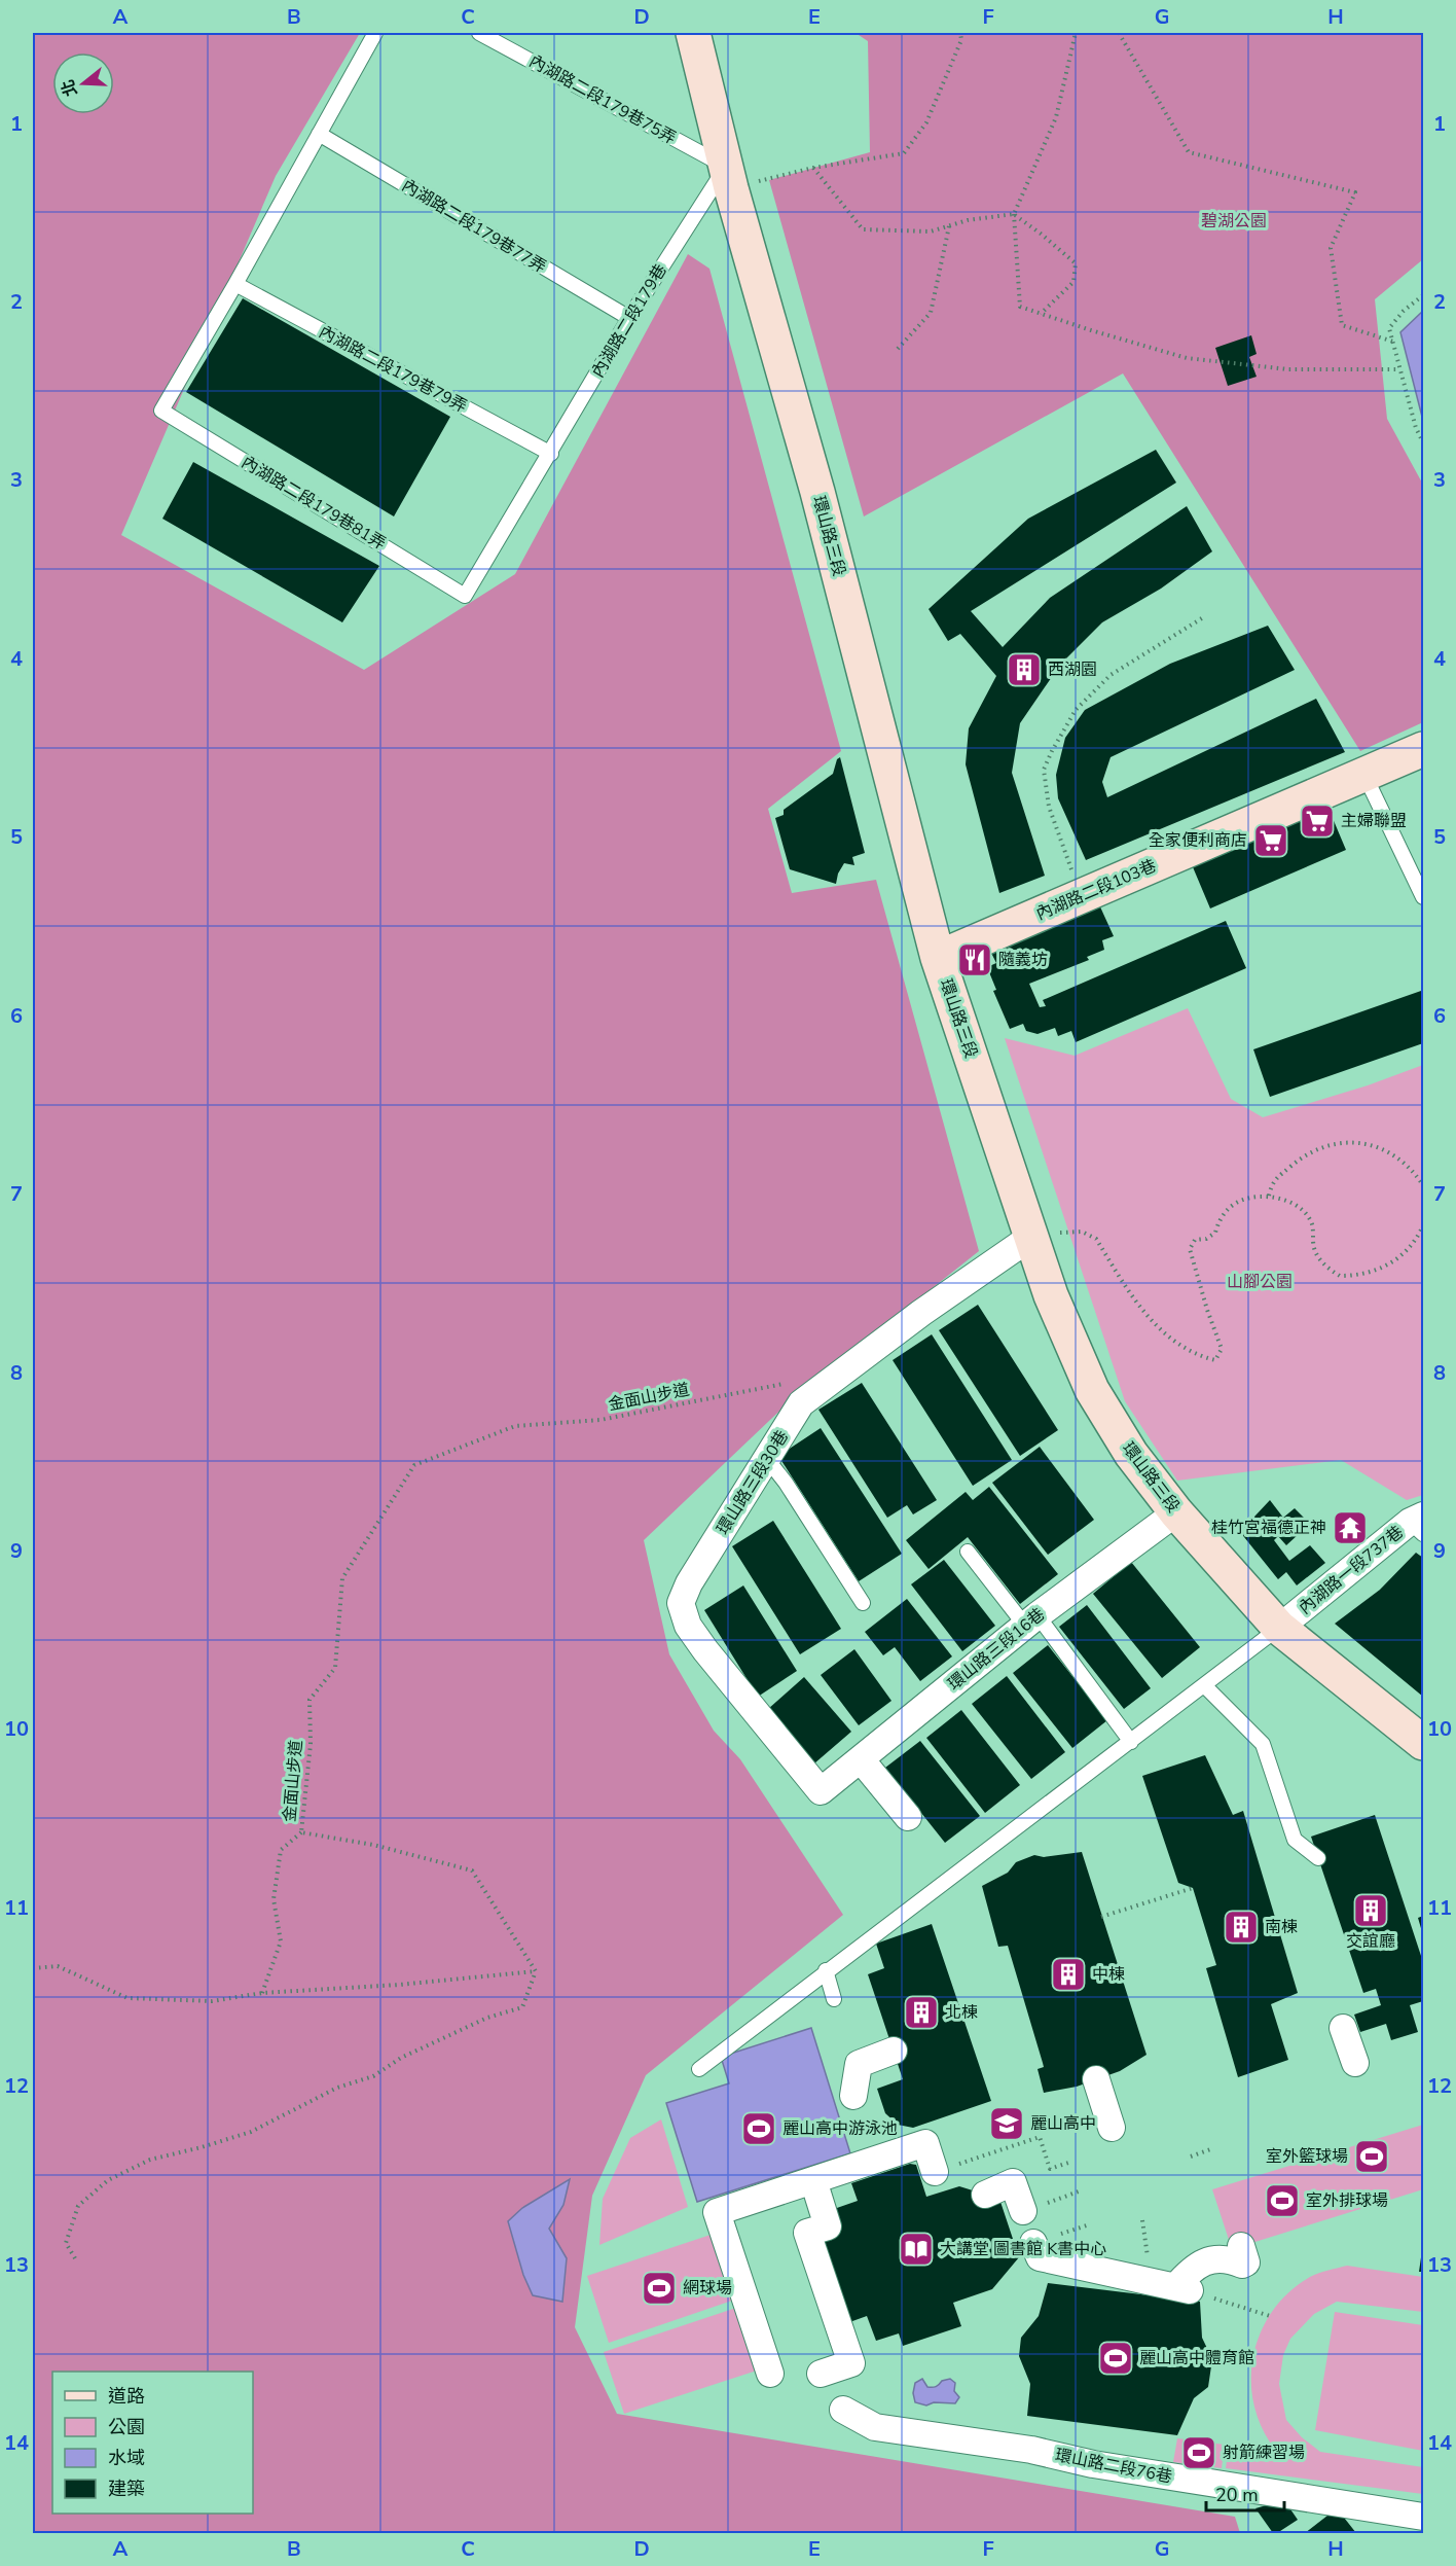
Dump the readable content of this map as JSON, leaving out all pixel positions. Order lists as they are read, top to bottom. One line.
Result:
{"streets":{"street":["環山路三段","內湖路二段103巷","環山路三段30巷","內湖路一段737巷","環山路三段16巷","環山路二段76巷"],"lane":["內湖路二段179巷75弄","內湖路二段179巷77弄","內湖路二段179巷","內湖路二段179巷79弄","內湖路二段179巷81弄"],"path":["金面山步道"]},"crossings":[["內湖路二段179巷75弄","內湖路二段179巷"],["內湖路二段179巷75弄","環山路三段"],["內湖路二段179巷77弄","內湖路二段179巷"],["內湖路二段179巷","內湖路二段179巷79弄"],["內湖路二段179巷","內湖路二段179巷81弄"],["內湖路二段179巷","環山路三段"],["內湖路二段179巷79弄","內湖路二段179巷81弄"],["環山路三段","內湖路二段103巷"],["環山路三段","環山路三段30巷"],["環山路三段","內湖路一段737巷"],["環山路三段","環山路三段16巷"],["環山路三段30巷","環山路三段16巷"]],"parks":["碧湖公園","山腳公園"],"places":{"building":["西湖園","交誼廳","南棟","中棟","北棟"],"supermarket":["主婦聯盟","全家便利商店"],"restaurant":["隨義坊"],"temple":["桂竹宮福德正神"],"school or university":["麗山高中"],"sports":["麗山高中游泳池","室外籃球場","室外排球場","網球場","麗山高中體育館","射箭練習場"],"library":["大講堂 圖書館 K書中心"]},"legend":["道路","公園","水域","建築"],"scale_bar":"20 m","north":"left","grid":{"columns":["A","B","C","D","E","F","G","H"],"rows":["1","2","3","4","5","6","7","8","9","10","11","12","13","14"]}}
